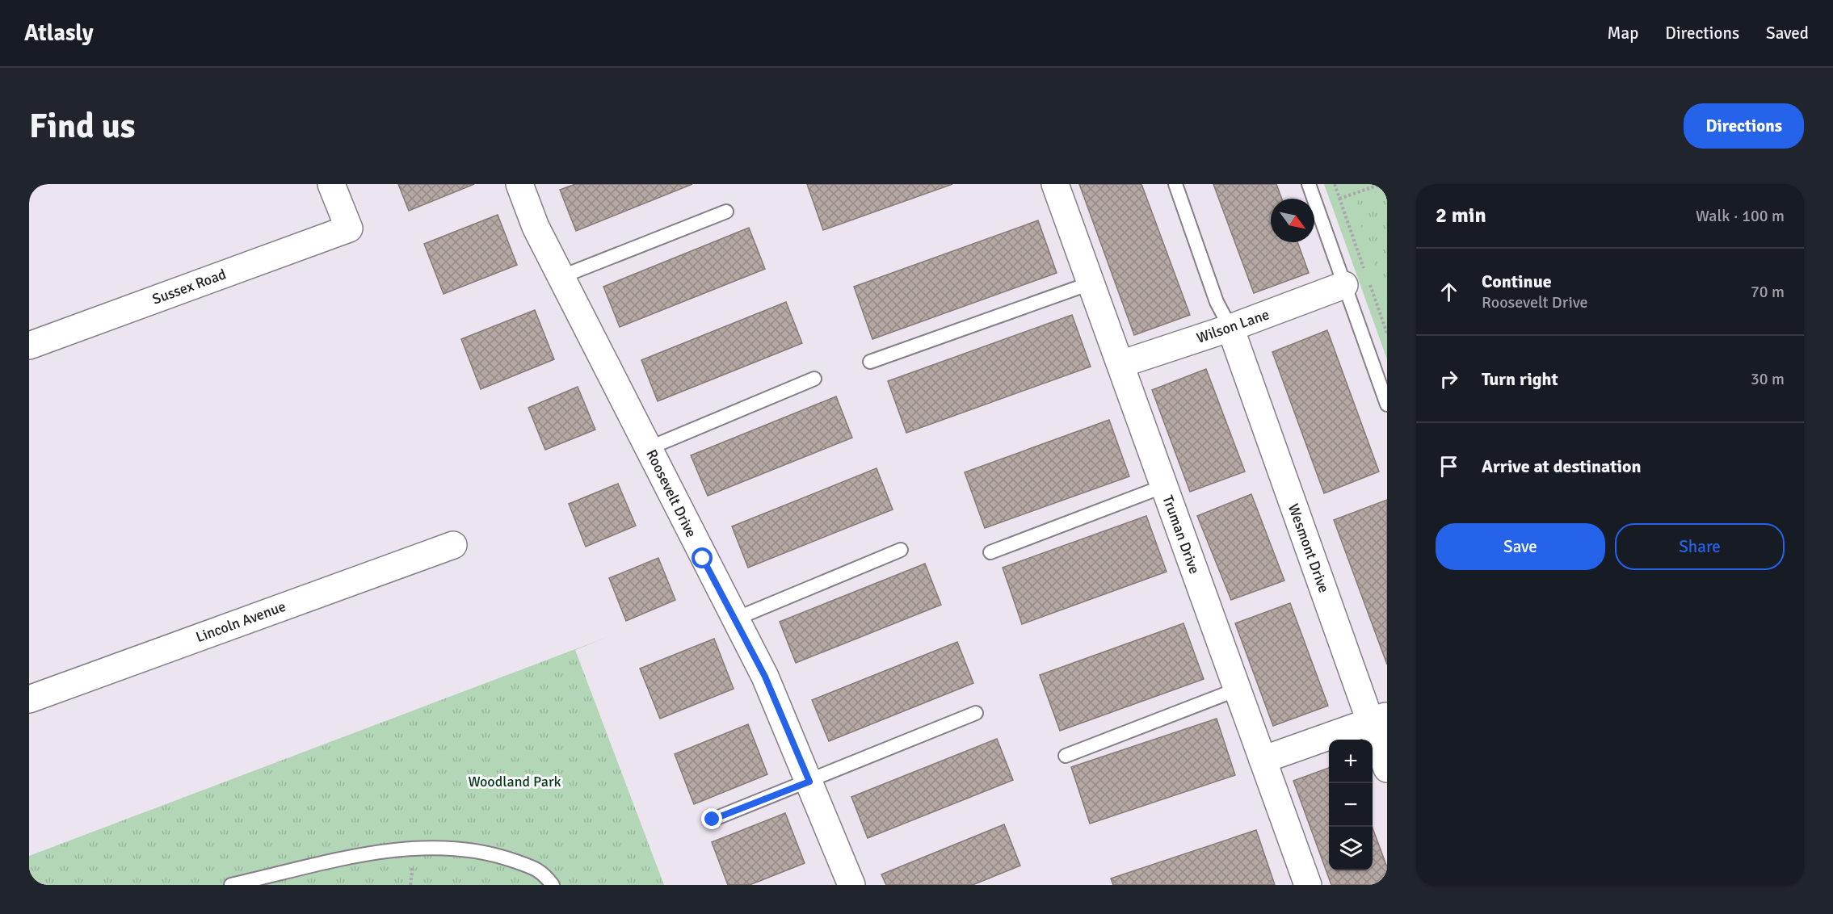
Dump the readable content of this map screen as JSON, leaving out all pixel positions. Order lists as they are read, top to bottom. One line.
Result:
{"streets":{"street":["Sussex Road","Wilson Lane","Roosevelt Drive","Truman Drive","Wesmont Drive","Lincoln Avenue"]},"crossings":[["Wilson Lane","Truman Drive"],["Wilson Lane","Wesmont Drive"]],"parks":["Woodland Park"],"north":"bottom right","page":{"header":"Atlasly","nav":["Map","Directions","Saved"],"buttons":["Directions",["Save","Share"]],"title":"Find us","heading":["2 min","Walk · 100 m"],"list":[["Continue","Roosevelt Drive","70 m"],["Turn right","30 m"],"Arrive at destination"],"map_buttons":["+","−"]}}
